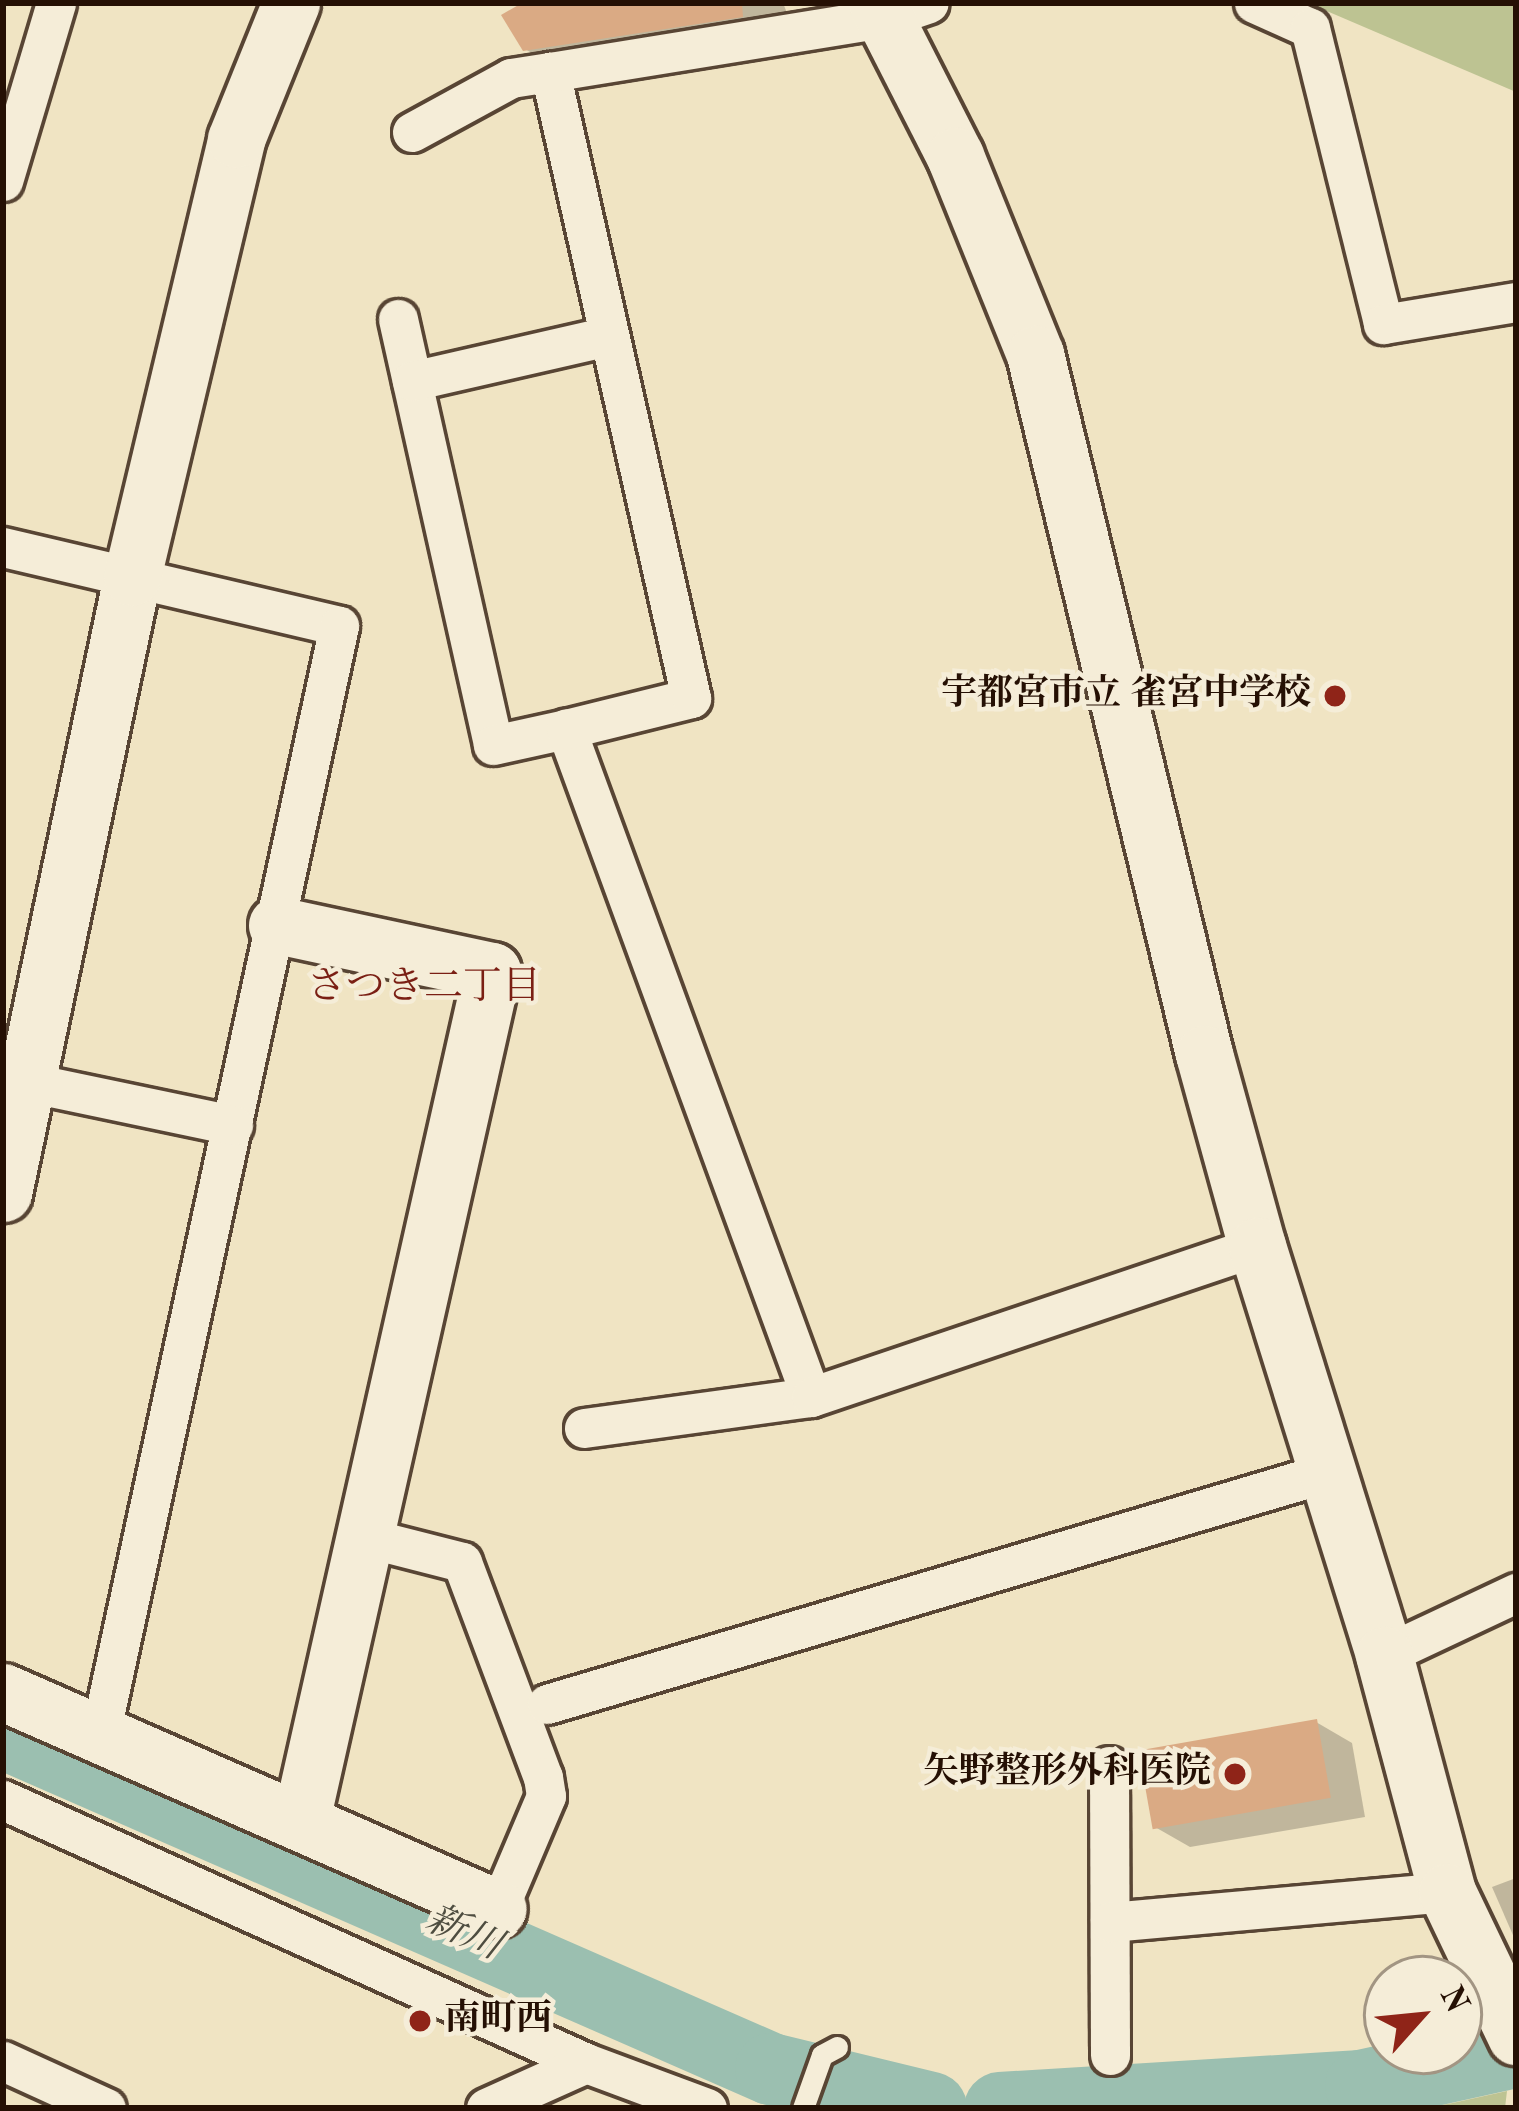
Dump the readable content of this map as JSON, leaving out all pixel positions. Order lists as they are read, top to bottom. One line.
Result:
{"districts":["さつき二丁目"],"water":["新川"],"places":["宇都宮市立 雀宮中学校","矢野整形外科医院","南町西"],"north":"top right"}
